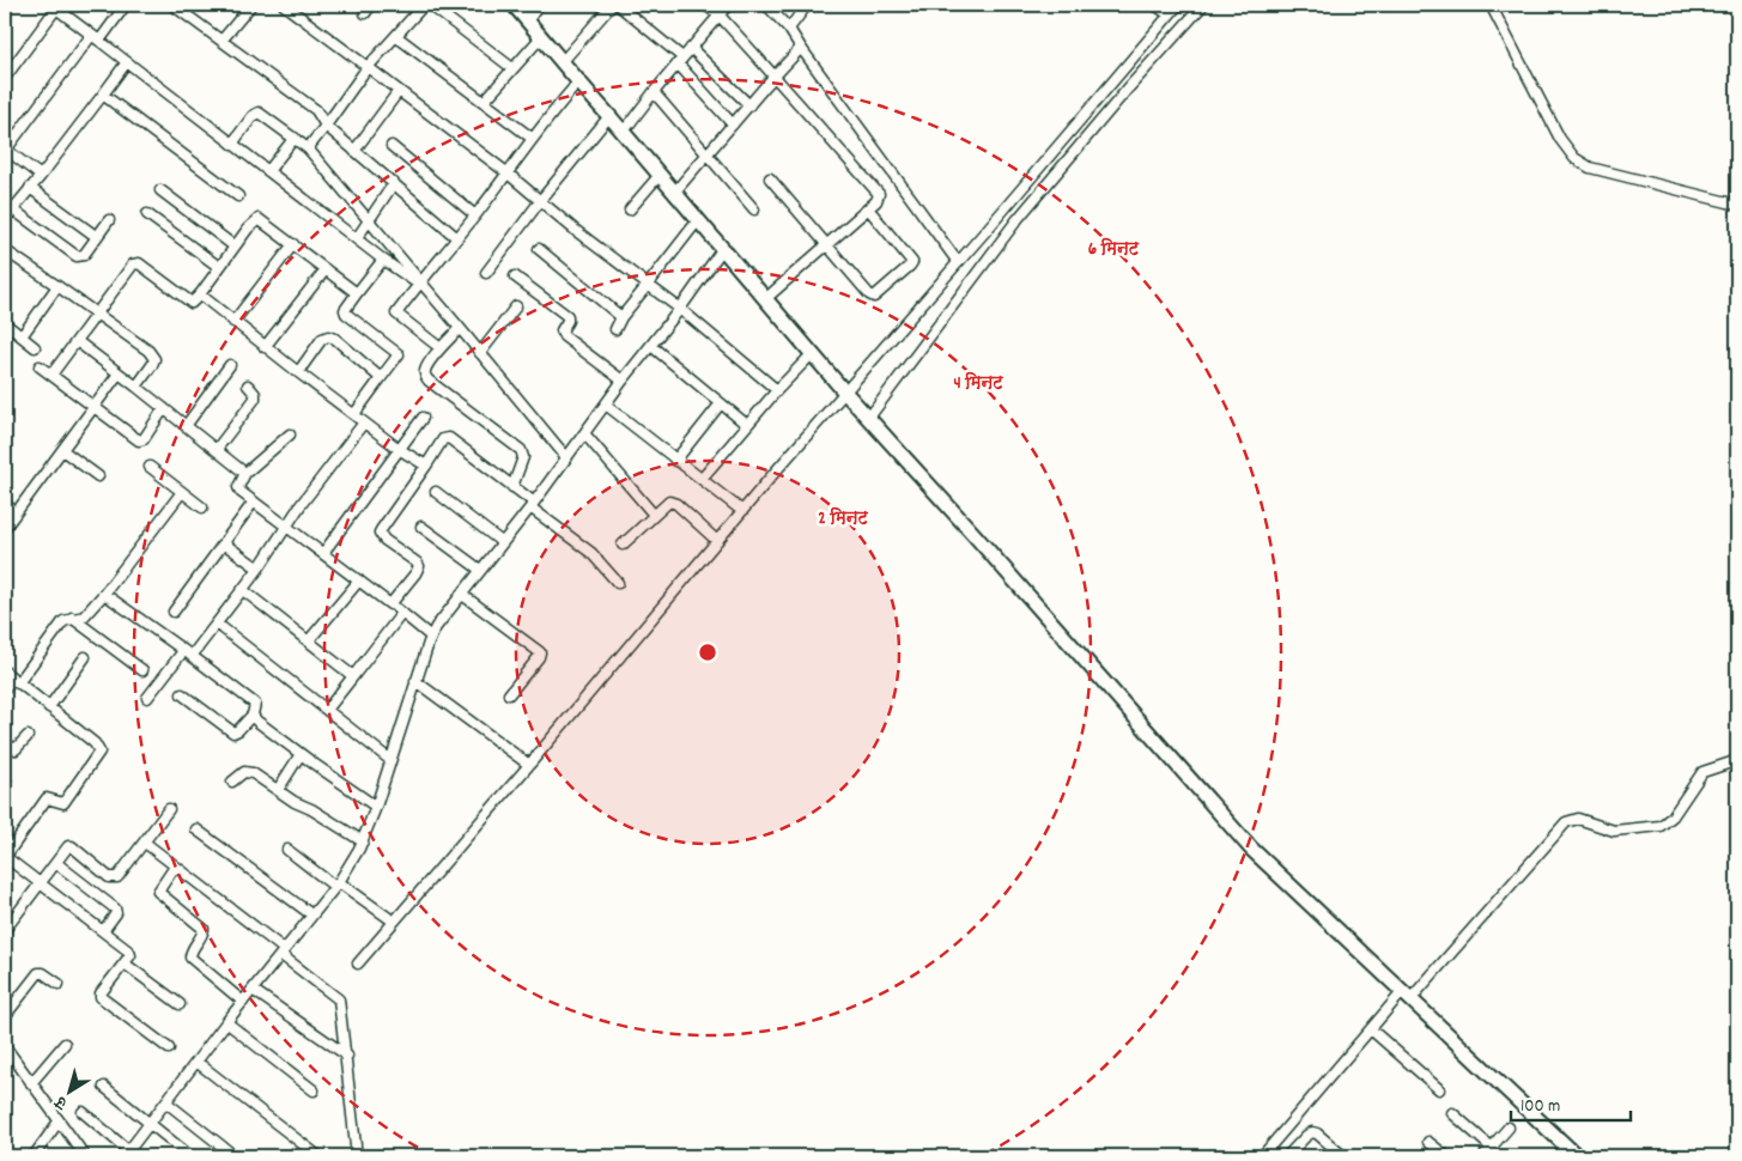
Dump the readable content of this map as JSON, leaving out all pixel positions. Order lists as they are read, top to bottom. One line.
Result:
{"scale_bar":"100 m","north":"bottom left","rings":["6 मिनट","4 मिनट","2 मिनट"]}
